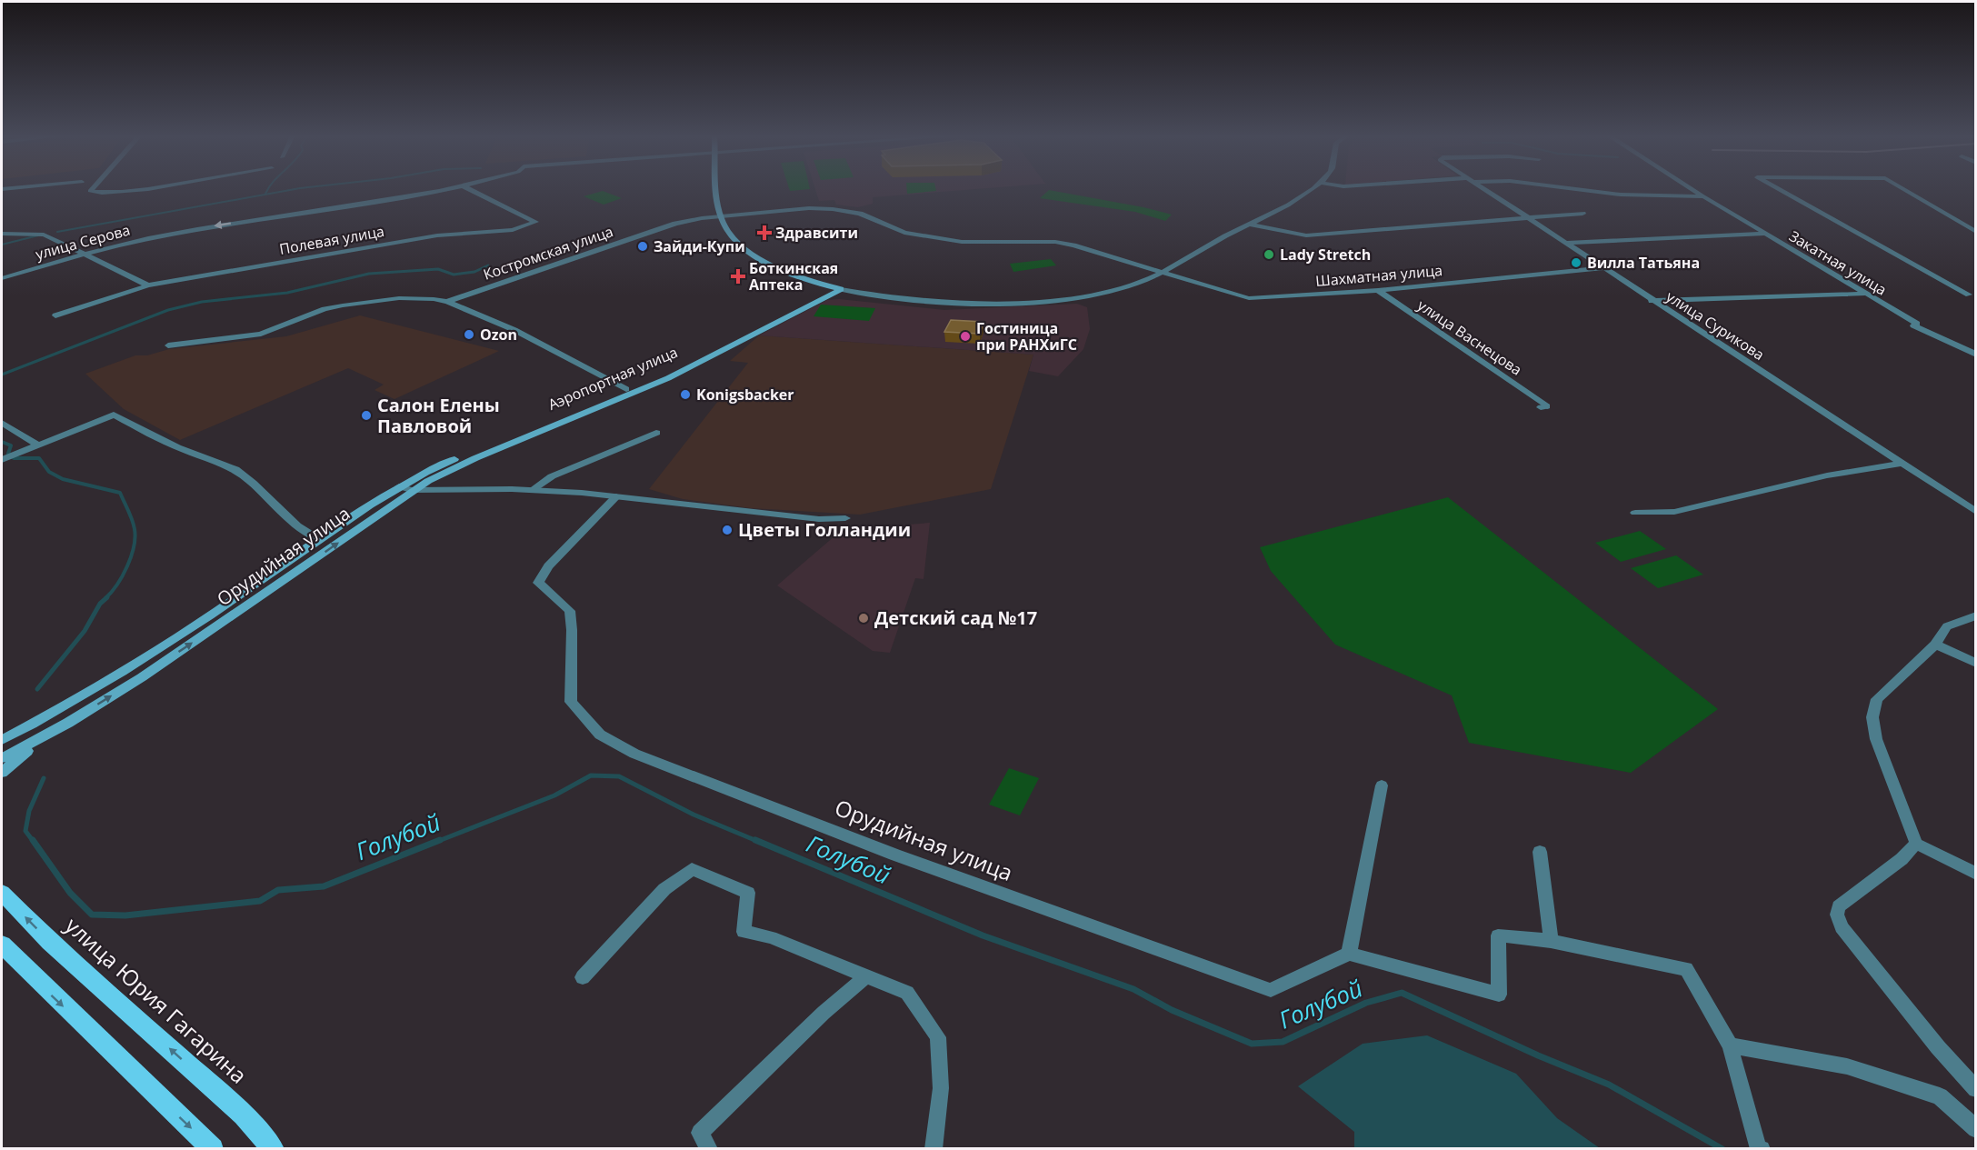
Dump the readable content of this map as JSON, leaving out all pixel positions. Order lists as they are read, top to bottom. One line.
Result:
{"streets":{"main road":["Аэропортная улица","Орудийная улица","улица Юрия Гагарина"],"street":["Полевая улица","улица Серова","Костромская улица","Закатная улица","Шахматная улица","улица Сурикова","улица Васнецова"]},"crossings":[["Костромская улица","Шахматная улица"],["Шахматная улица","улица Сурикова"],["Шахматная улица","улица Васнецова"],["Аэропортная улица","Орудийная улица"]],"one_way":["улица Серова"],"water":["Голубой"],"places":{"health":["Здравсити","Боткинская Аптека"],"other":["Зайди-Купи","Lady Stretch","Вилла Татьяна","Ozon","Гостиница при РАНХиГС","Konigsbacker","Салон Елены Павловой","Цветы Голландии","Детский сад №17"]}}
